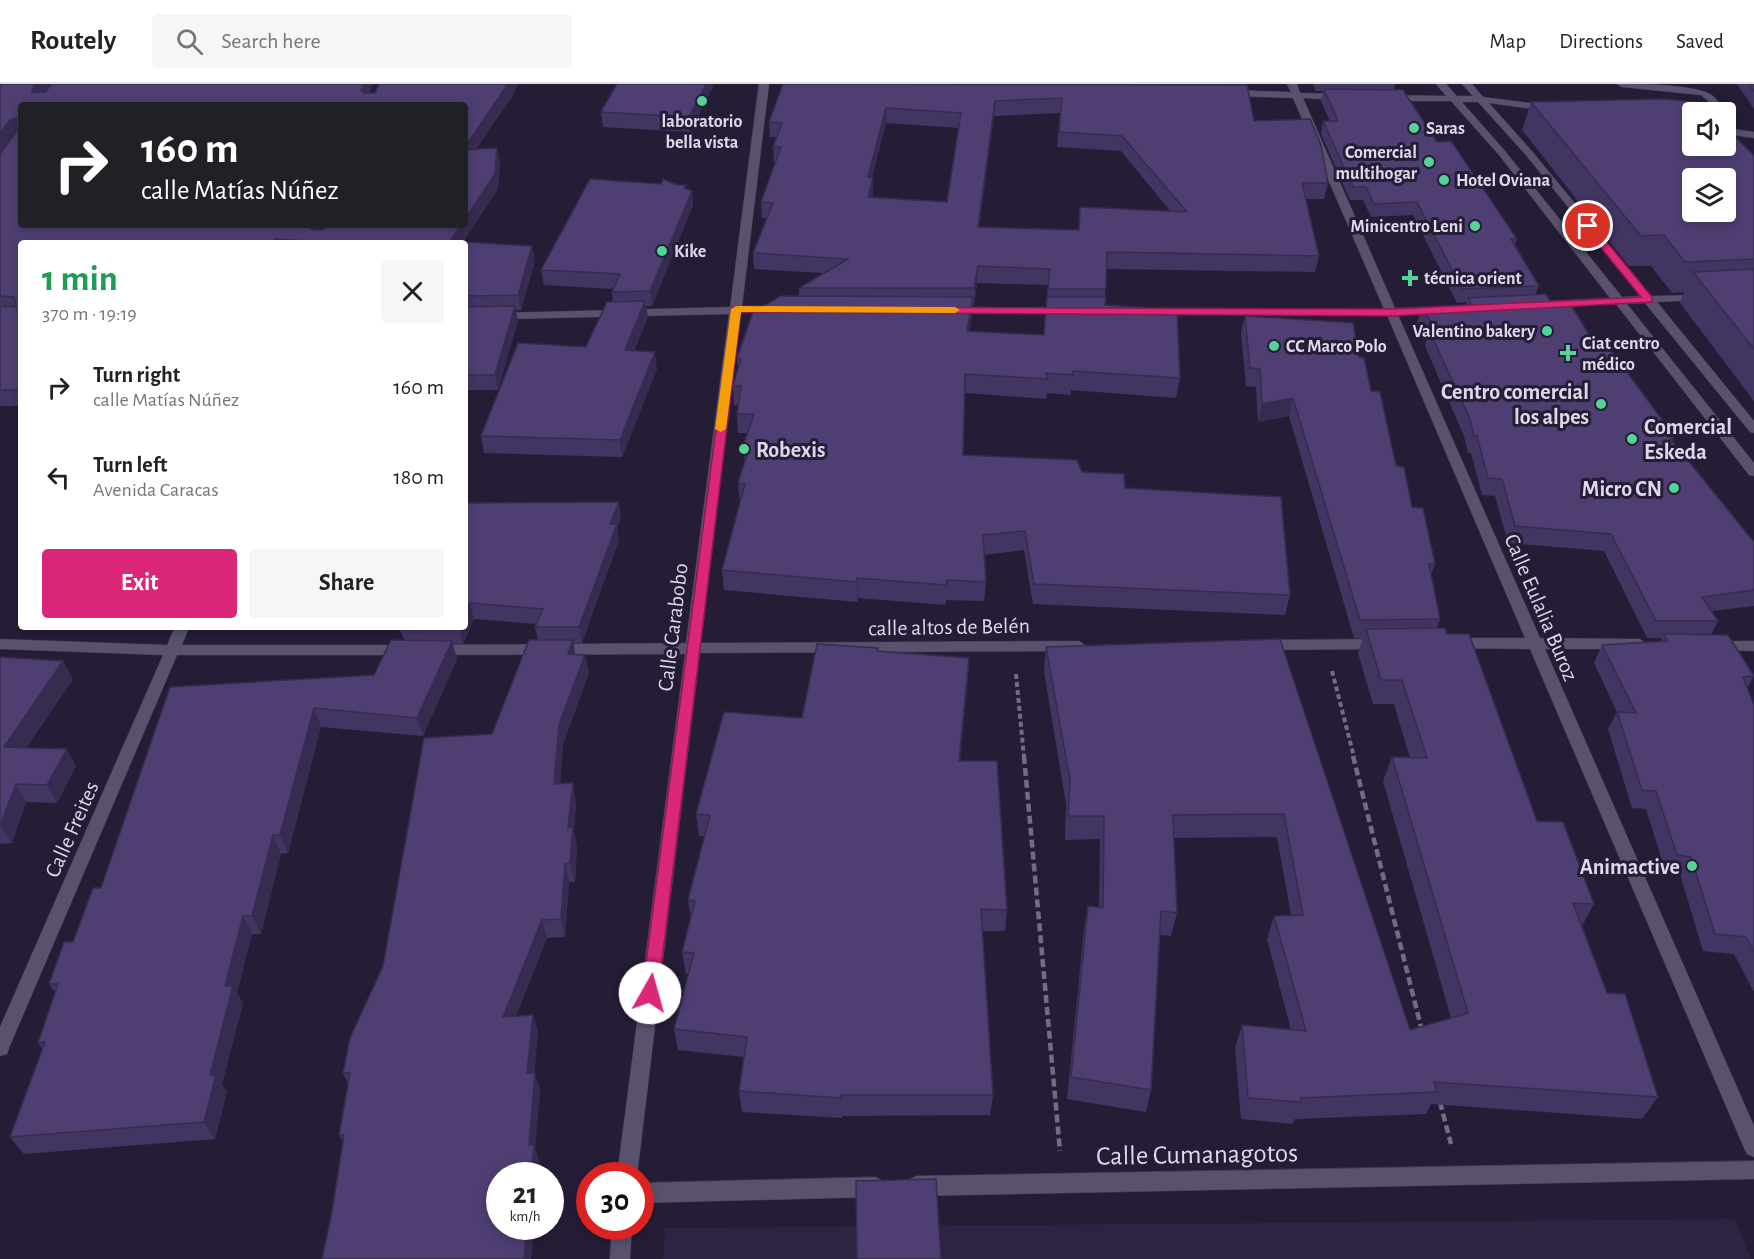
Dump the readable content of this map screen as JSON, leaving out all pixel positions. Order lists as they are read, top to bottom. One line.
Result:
{"streets":{"street":["Calle Eulalia Buroz","calle altos de Belén","Calle Carabobo","Calle Freites","Calle Cumanagotos"]},"crossings":[["calle altos de Belén","Calle Carabobo"],["calle altos de Belén","Calle Freites"]],"places":{"other":["laboratorio bella vista","Saras","Comercial multihogar","Hotel Oviana","Minicentro Leni","Kike","Valentino bakery","CC Marco Polo","Centro comercial los alpes","Comercial Eskeda","Robexis","Micro CN","Animactive"],"health":["técnica orient","Ciat centro médico"]},"page":{"header":"Routely","search":"Search here","nav":["Map","Directions","Saved"],"turn":["160 m","calle Matías Núñez"],"heading":["1 min","370 m · 19:19"],"list":[{"name":"Turn right","note":"calle Matías Núñez","value":"160 m"},{"name":"Turn left","note":"Avenida Caracas","value":"180 m"}],"buttons":["Exit","Share"],"speed":"21 km/h","limit":"30"}}
